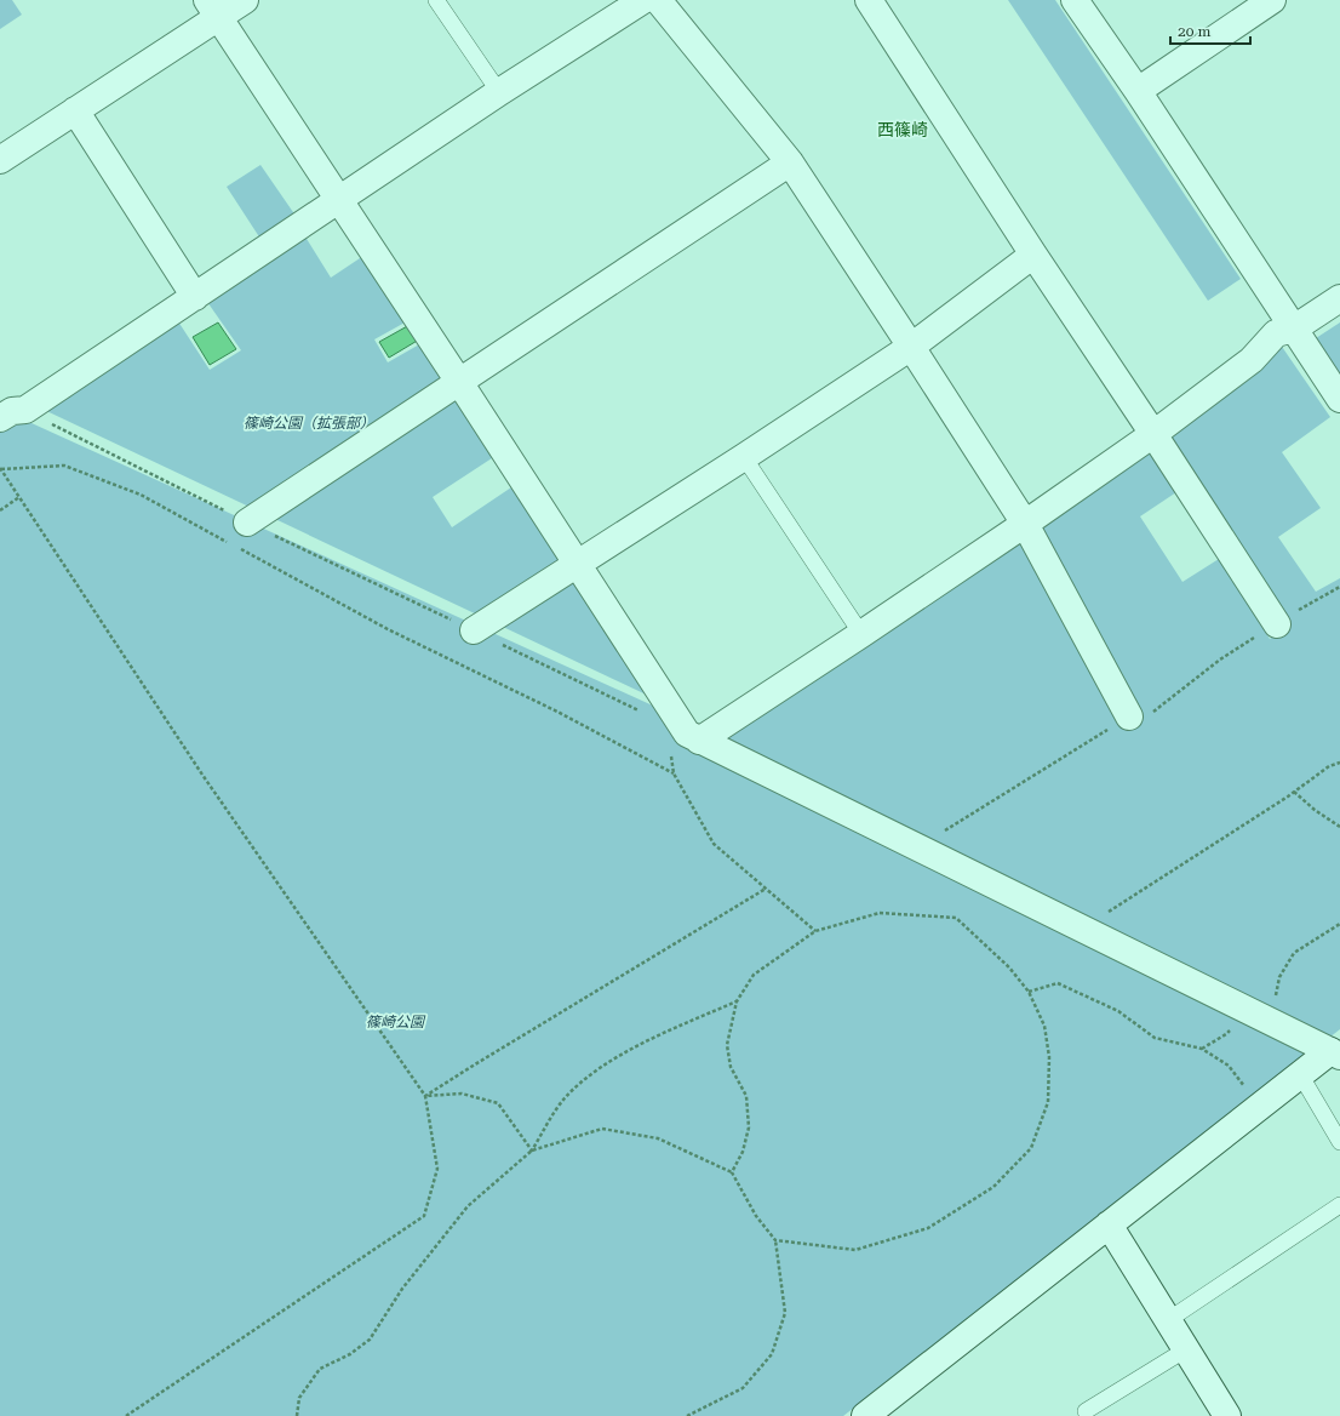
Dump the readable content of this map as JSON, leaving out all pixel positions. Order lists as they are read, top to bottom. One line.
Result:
{"districts":["西篠崎"],"parks":["篠崎公園（拡張部）","篠崎公園"],"scale_bar":"20 m"}
